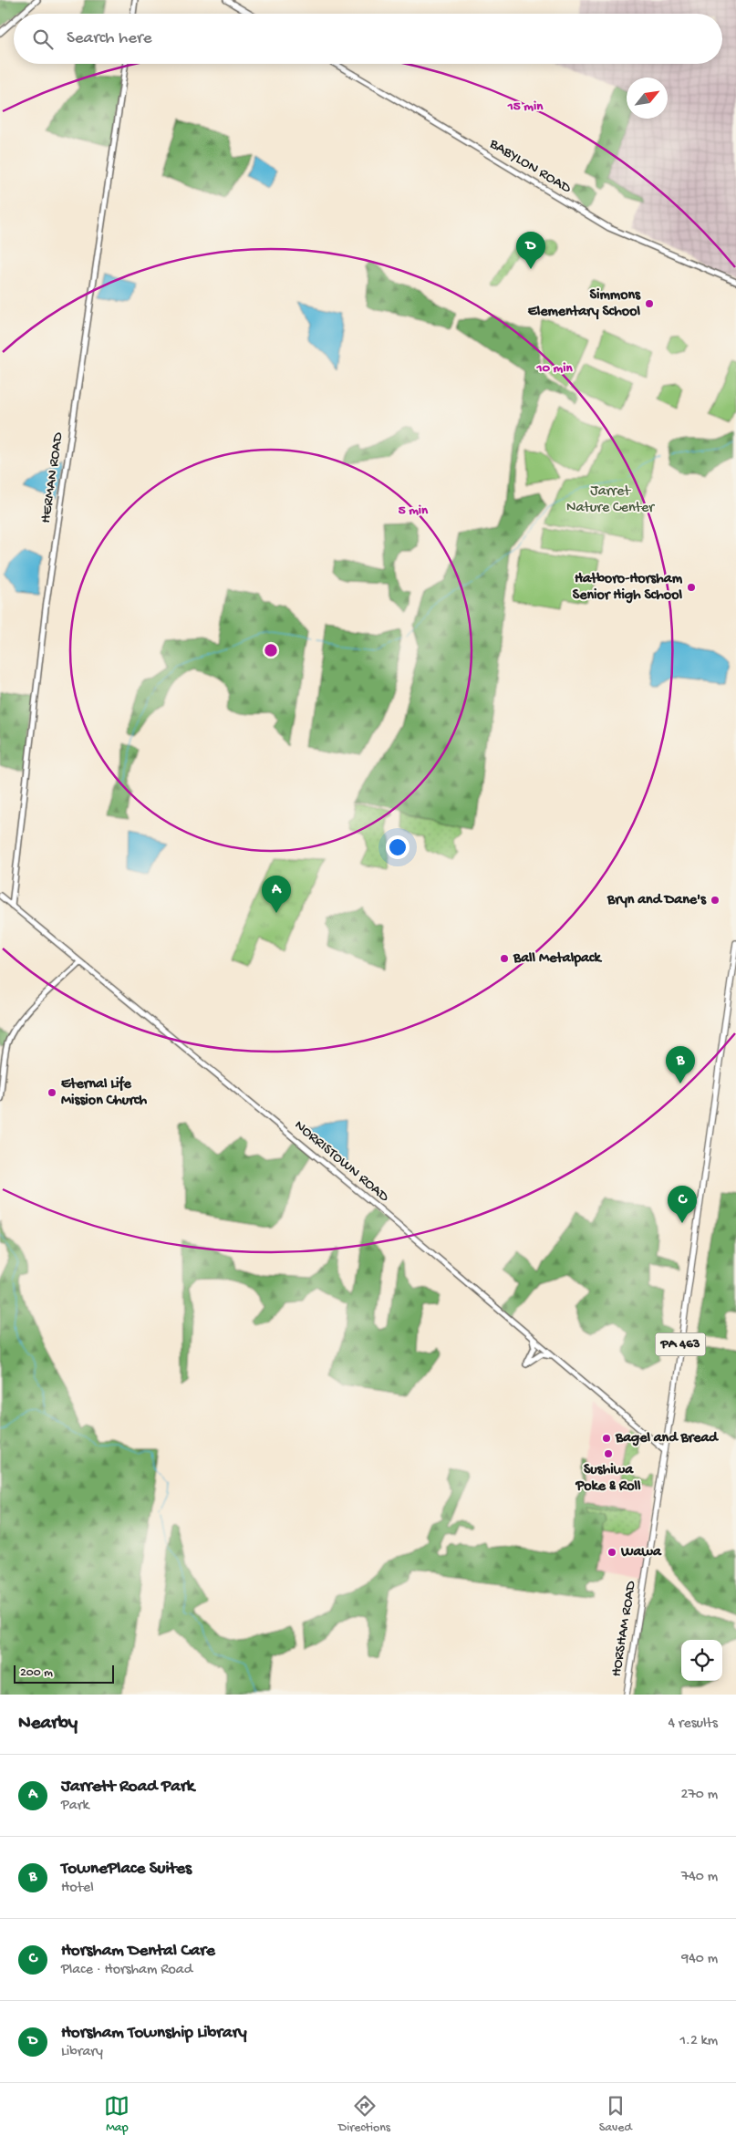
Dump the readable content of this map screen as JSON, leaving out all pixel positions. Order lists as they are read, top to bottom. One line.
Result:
{"streets":{"main road":["PA 463","HORSHAM ROAD"],"street":["BABYLON ROAD","HERMAN ROAD","NORRISTOWN ROAD"]},"crossings":[["HERMAN ROAD","NORRISTOWN ROAD"],["NORRISTOWN ROAD","HORSHAM ROAD"]],"parks":["Jarret Nature Center"],"places":["Simmons Elementary School","Hatboro-Horsham Senior High School","Bryn and Dane's","Ball Metalpack","Eternal Life Mission Church","Bagel and Bread","Sushiwa Poke & Roll","Wawa"],"scale_bar":"200 m","north":"top right","page":{"search":"Search here","pins":["D","A","B","C"],"scale":"200 m","heading":["Nearby","4 results"],"list":[{"mark":"A","name":"Jarrett Road Park","note":"Park","value":"270 m"},{"mark":"B","name":"TownePlace Suites","note":"Hotel","value":"740 m"},{"mark":"C","name":"Horsham Dental Care","note":"Place · Horsham Road","value":"940 m"},{"mark":"D","name":"Horsham Township Library","note":"Library","value":"1.2 km"}],"nav":["Map","Directions","Saved"]},"rings":["15 min","10 min","5 min"]}
